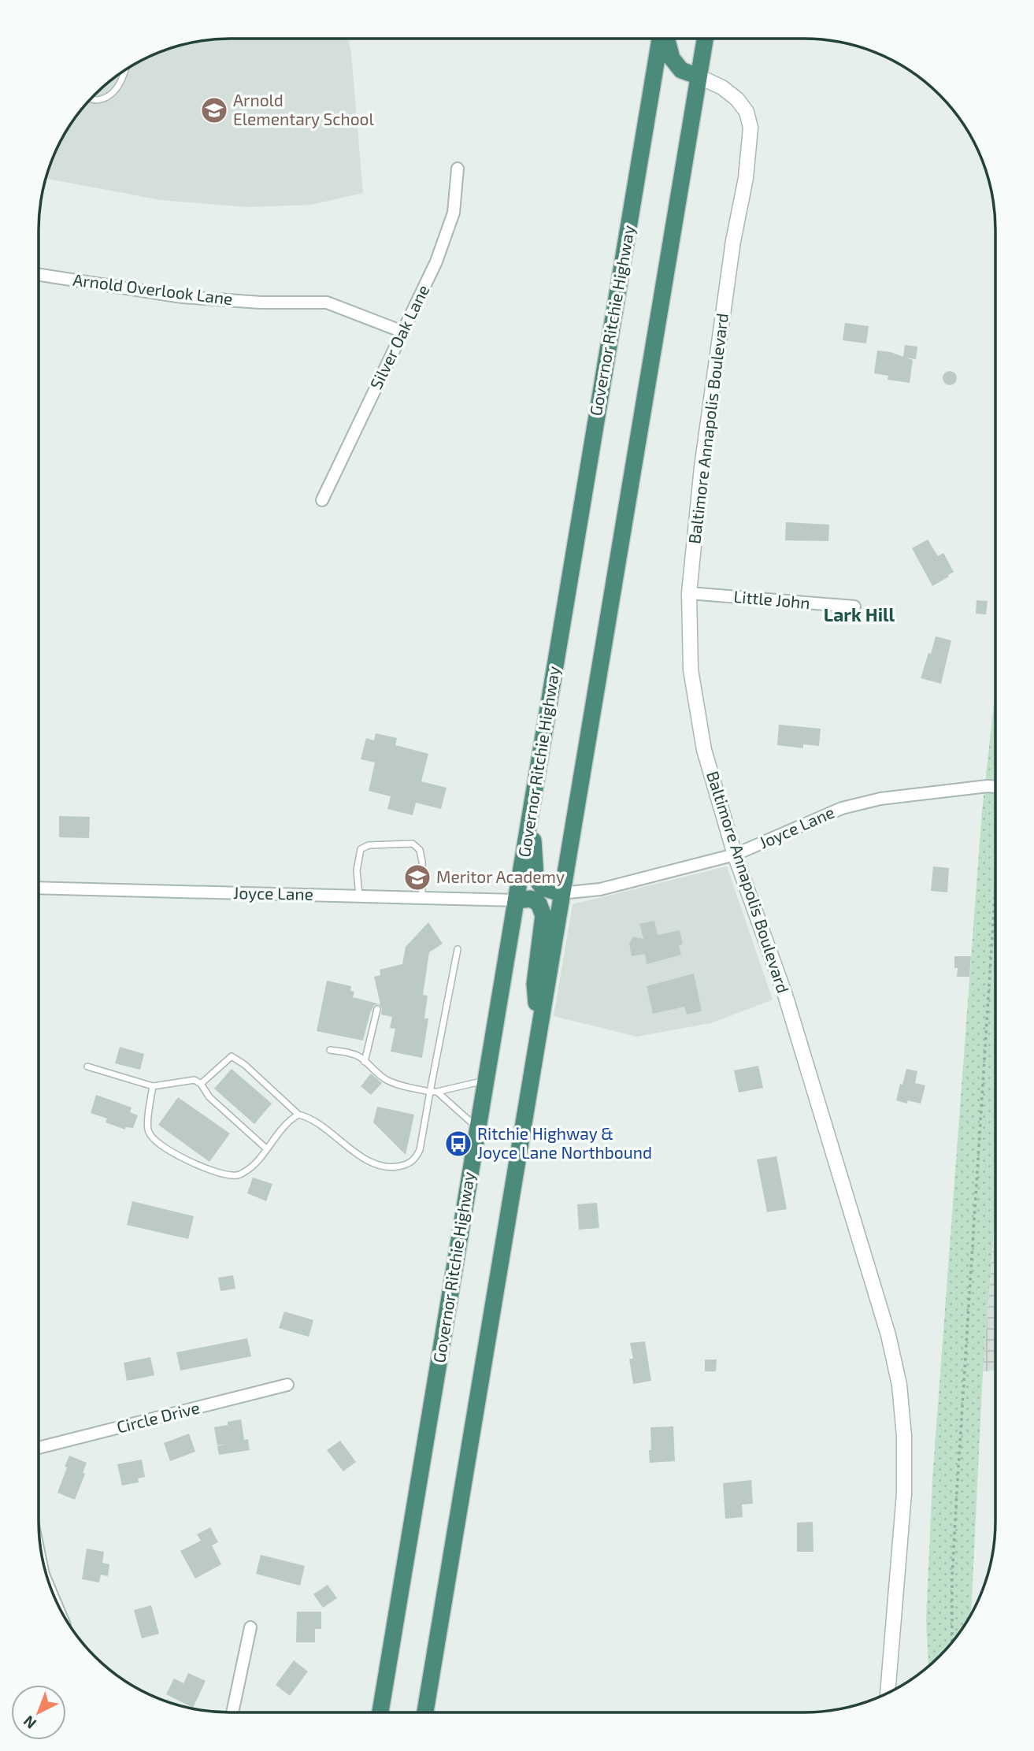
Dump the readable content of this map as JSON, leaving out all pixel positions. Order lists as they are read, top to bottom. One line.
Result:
{"streets":{"highway":["Governor Ritchie Highway"],"street":["Arnold Overlook Lane","Silver Oak Lane","Baltimore Annapolis Boulevard","Little John","Joyce Lane","Circle Drive"]},"crossings":[["Arnold Overlook Lane","Silver Oak Lane"],["Governor Ritchie Highway","Joyce Lane"],["Baltimore Annapolis Boulevard","Little John"],["Baltimore Annapolis Boulevard","Joyce Lane"]],"districts":["Lark Hill"],"places":{"school or university":["Arnold Elementary School","Meritor Academy"],"bus stop":["Ritchie Highway & Joyce Lane Northbound"]},"north":"bottom left"}
